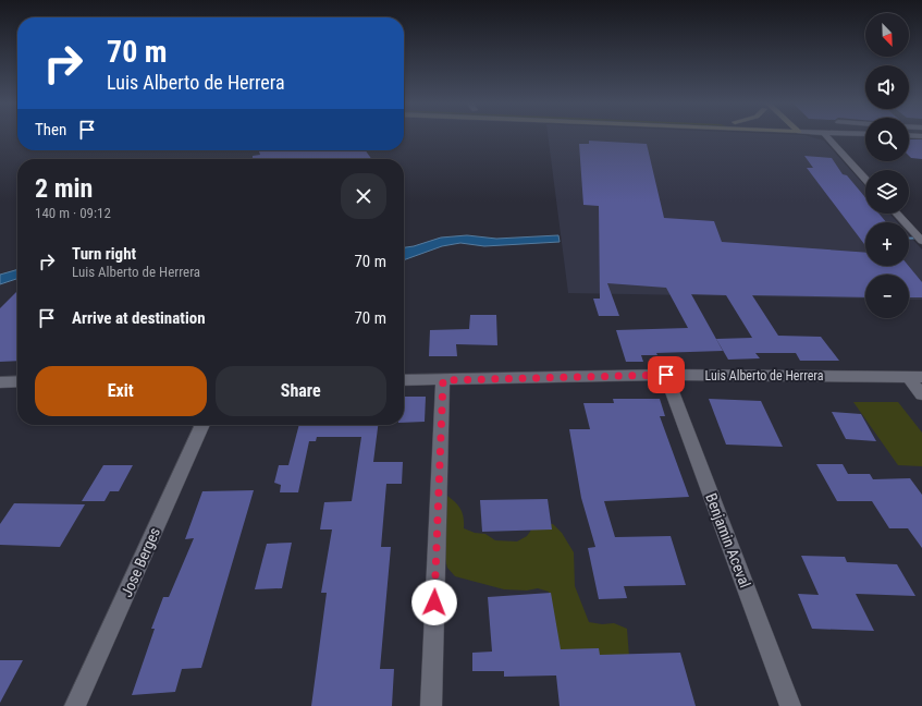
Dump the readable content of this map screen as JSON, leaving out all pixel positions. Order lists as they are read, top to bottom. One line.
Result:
{"streets":{"street":["Luis Alberto de Herrera","Benjamin Aceval","Jose Berges"]},"crossings":[["Luis Alberto de Herrera","Benjamin Aceval"]],"north":"bottom right","page":{"map_buttons":["+","−"],"turn":["70 m","Luis Alberto de Herrera"],"then":"Then","heading":["2 min","140 m · 09:12"],"list":[{"name":"Turn right","note":"Luis Alberto de Herrera","value":"70 m"},{"name":"Arrive at destination","value":"70 m"}],"buttons":["Exit","Share"]}}
